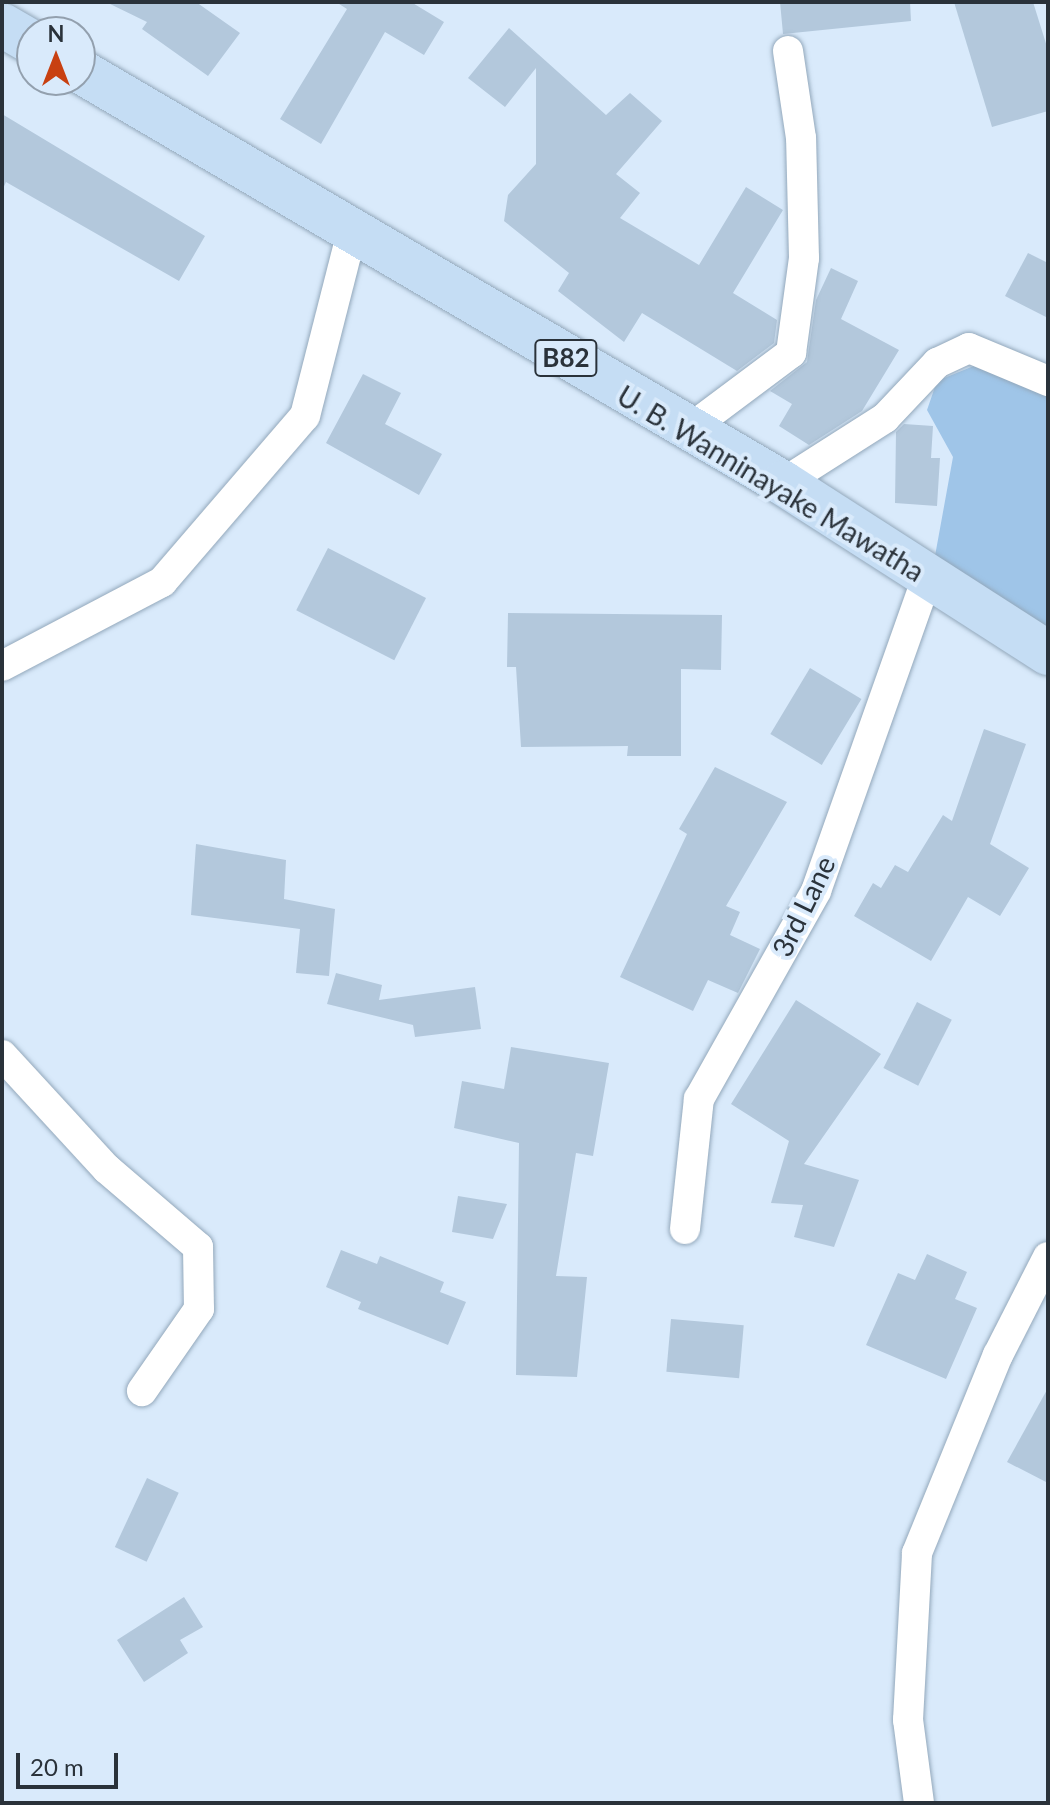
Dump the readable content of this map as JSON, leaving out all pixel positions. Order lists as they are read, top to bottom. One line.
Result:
{"streets":{"main road":["B82","U. B. Wanninayake Mawatha"],"street":["3rd Lane"]},"crossings":[["U. B. Wanninayake Mawatha","3rd Lane"]],"scale_bar":"20 m","north":"top"}
